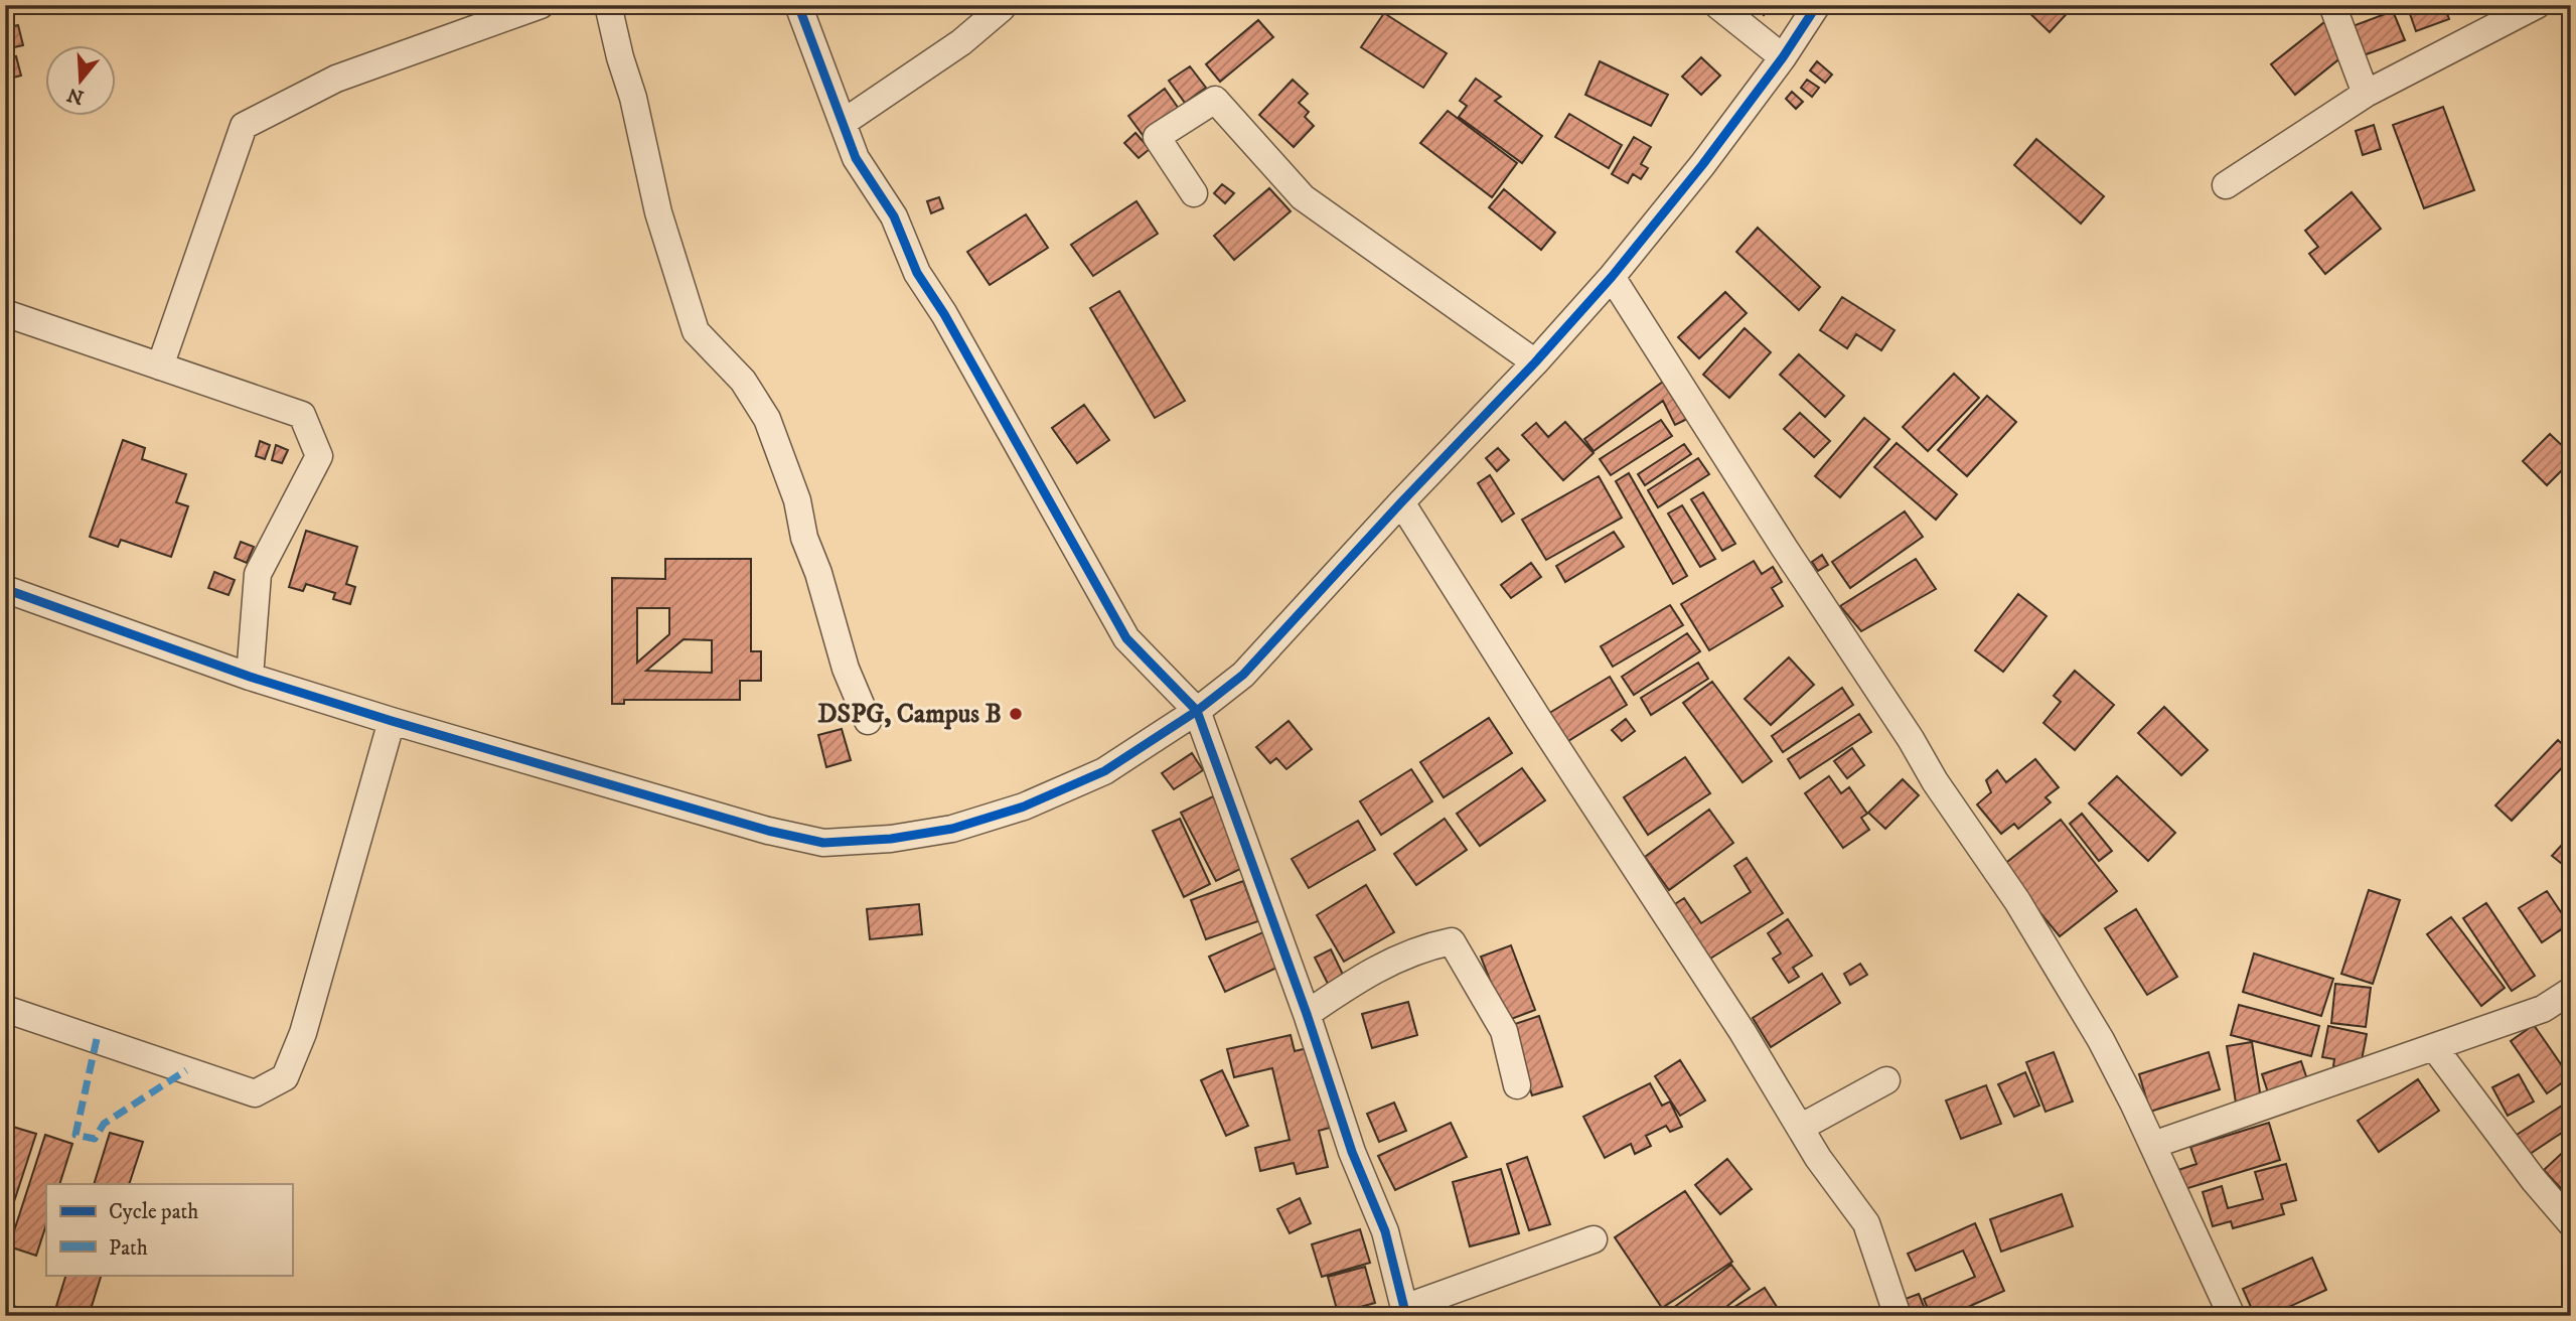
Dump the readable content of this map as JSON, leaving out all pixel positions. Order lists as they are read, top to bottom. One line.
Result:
{"places":["DSPG, Campus B"],"legend":["Cycle path","Path"],"north":"bottom"}
